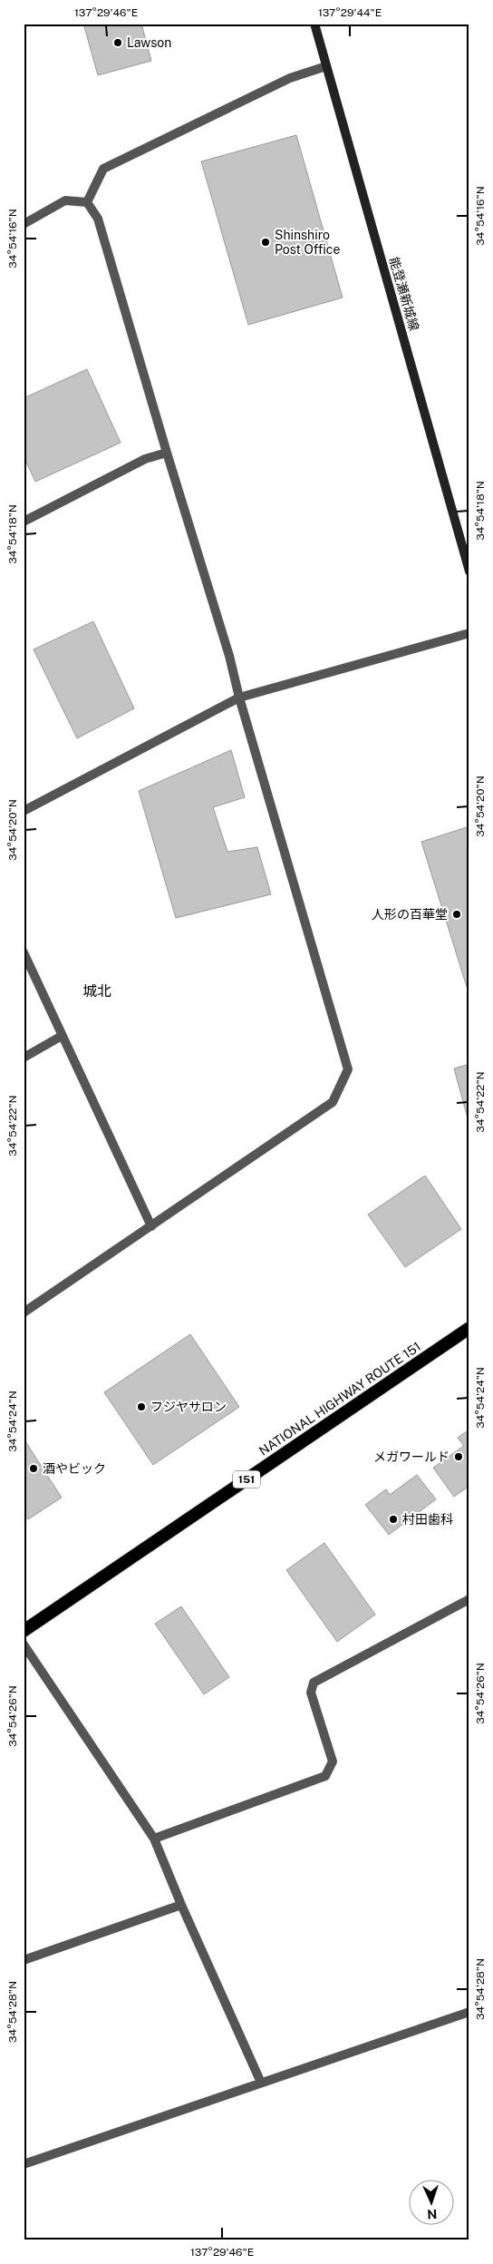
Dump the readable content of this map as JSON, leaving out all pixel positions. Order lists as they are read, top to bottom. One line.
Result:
{"streets":{"highway":["NATIONAL HIGHWAY ROUTE 151","151"],"main road":["能登瀬新城線"]},"districts":["城北"],"places":["Lawson","Shinshiro Post Office","人形の百華堂","フジヤサロン","メガワールド","酒やビック","村田歯科"],"north":"bottom","coordinates":["137°29'46\"E","137°29'44\"E","34°54'16\"N","34°54'18\"N","34°54'20\"N","34°54'22\"N","34°54'24\"N","34°54'26\"N","34°54'28\"N"]}
